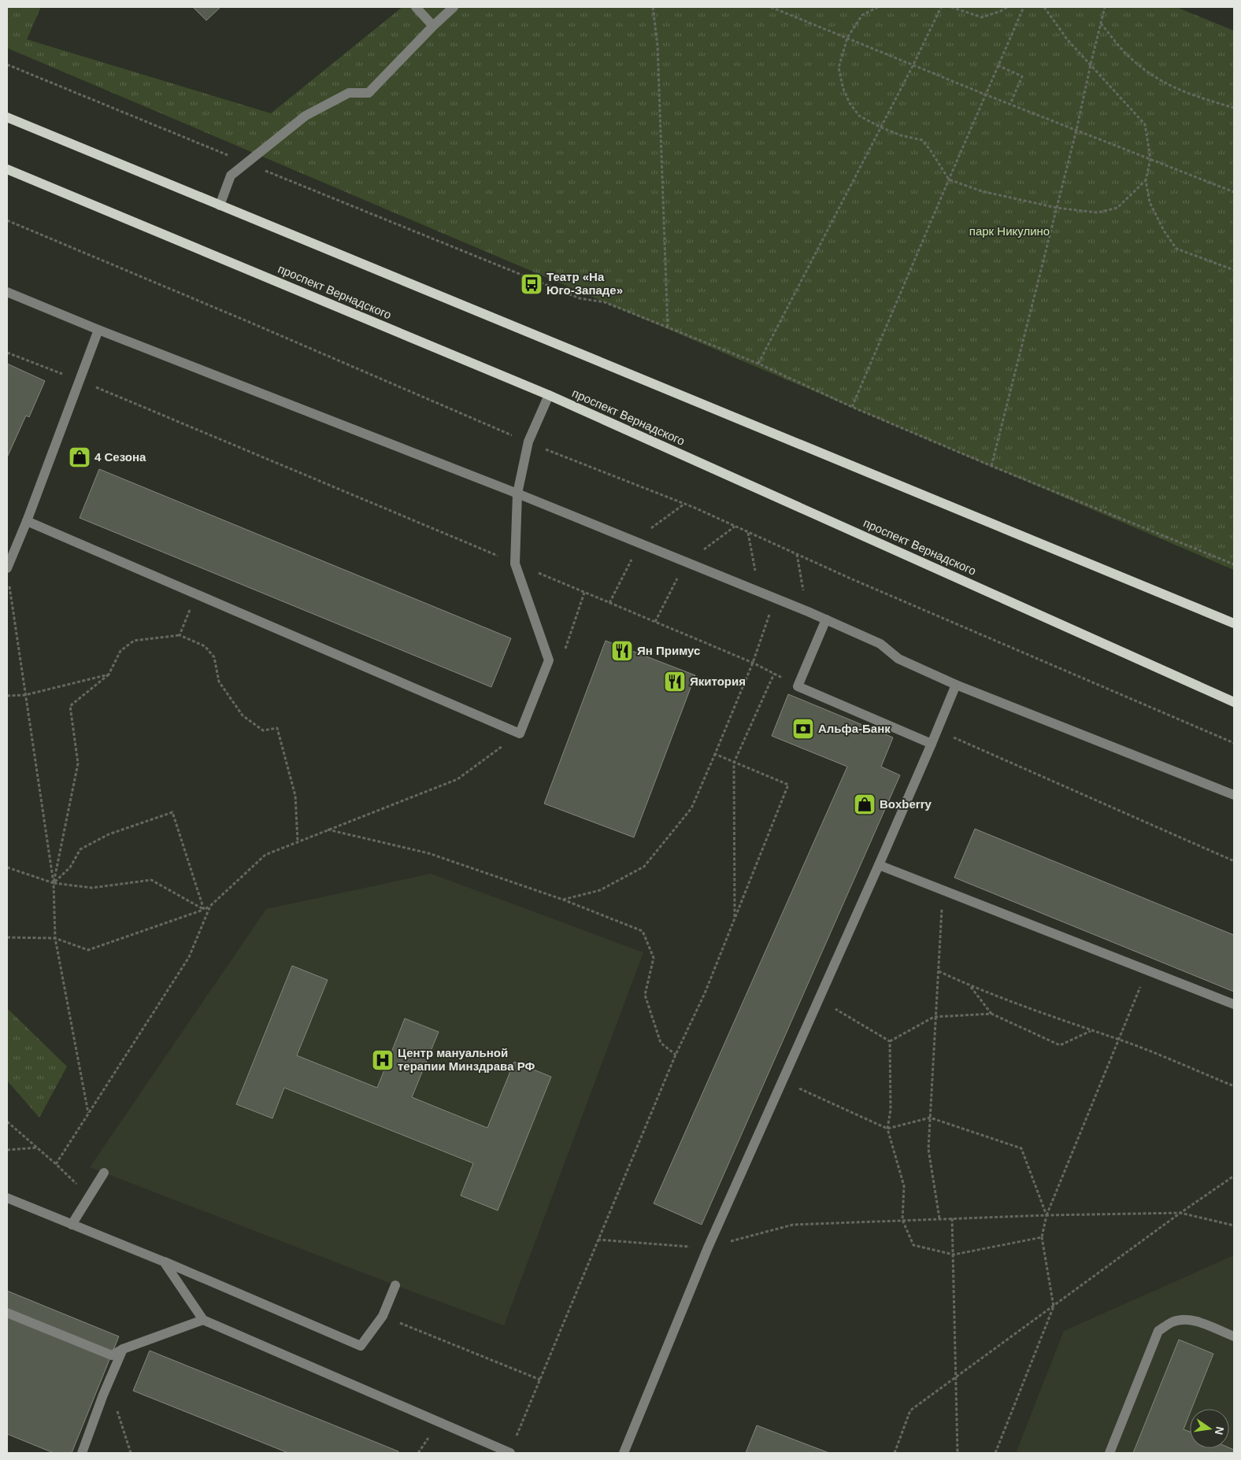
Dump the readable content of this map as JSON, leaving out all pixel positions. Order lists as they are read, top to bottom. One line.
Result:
{"streets":{"main road":["проспект Вернадского"]},"parks":["парк Никулино"],"places":{"bus stop":["Театр «На Юго-Западе»"],"shop":["4 Сезона","Boxberry"],"restaurant":["Ян Примус","Якитория"],"bank":["Альфа-Банк"],"hospital":["Центр мануальной терапии Минздрава РФ"]},"north":"right"}
